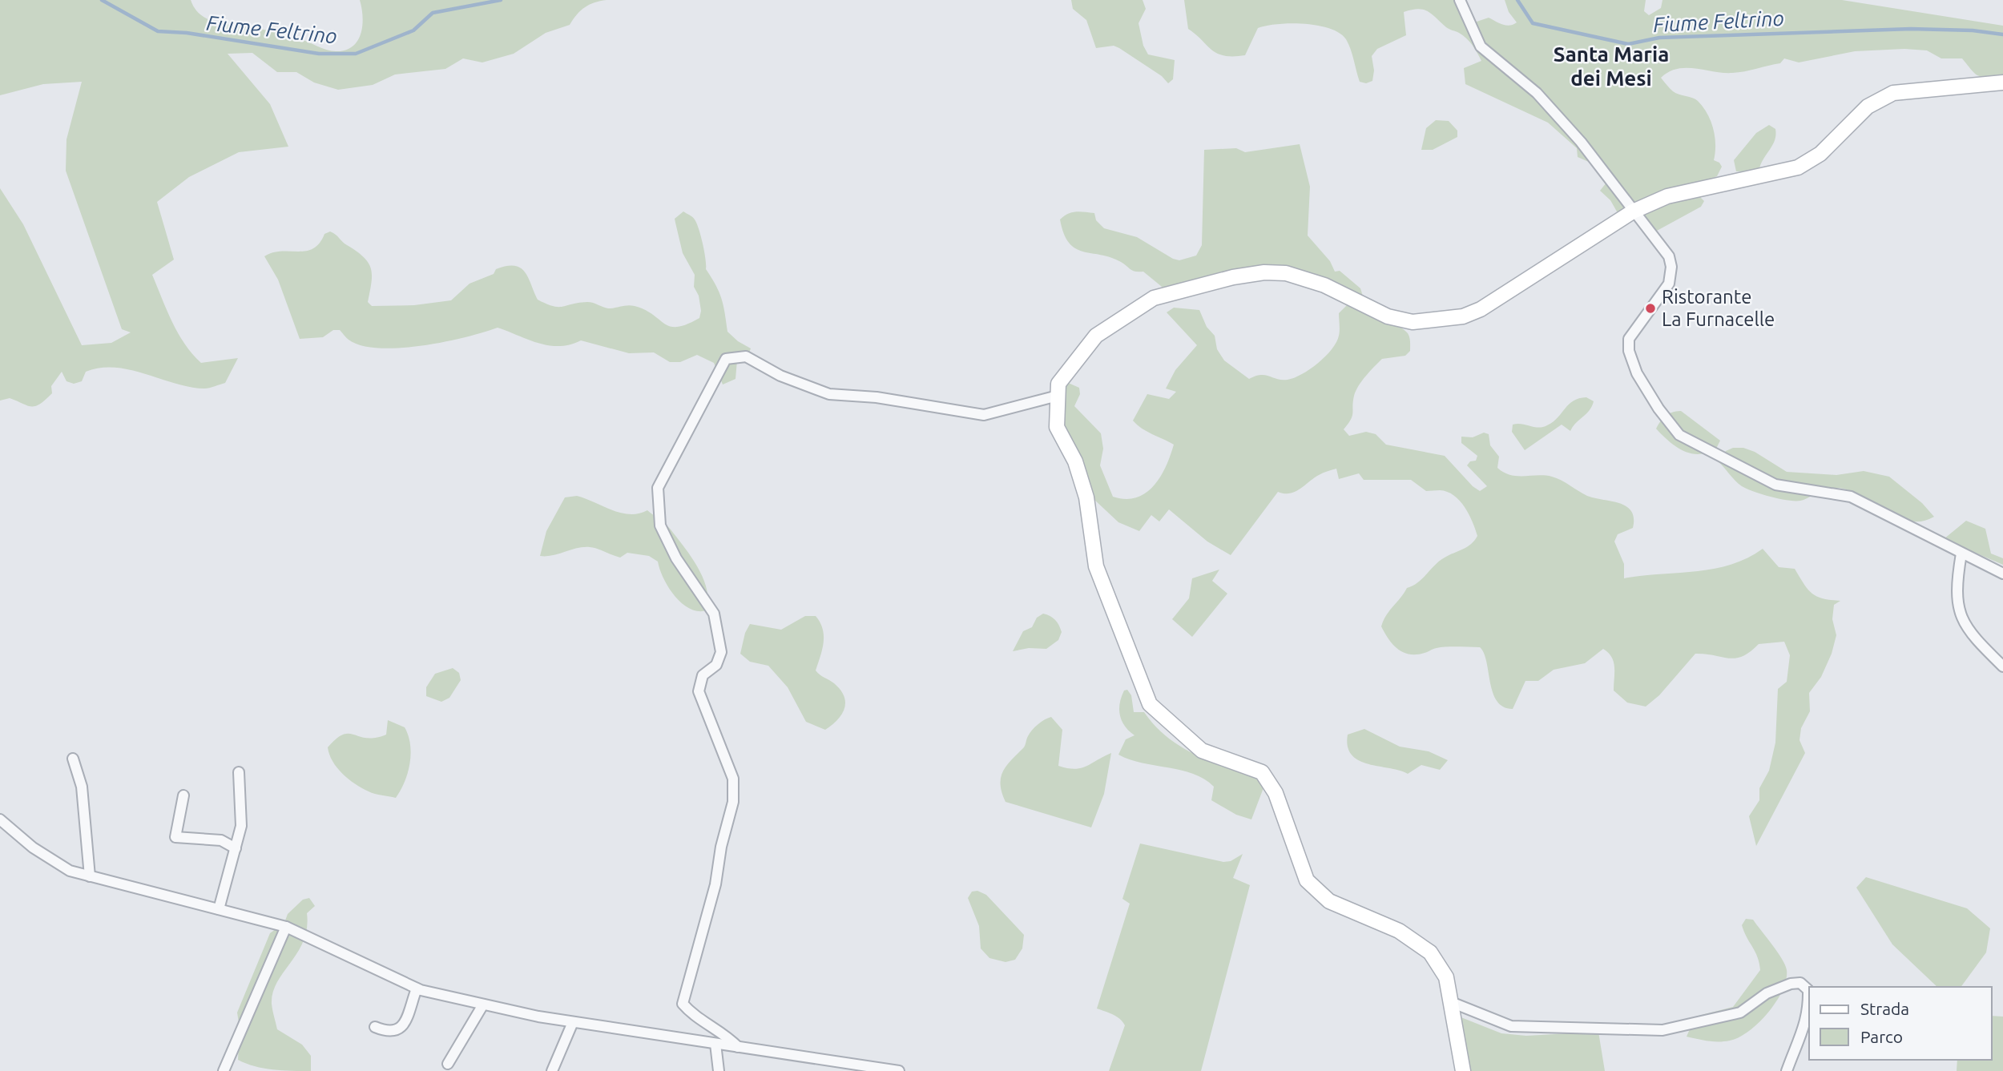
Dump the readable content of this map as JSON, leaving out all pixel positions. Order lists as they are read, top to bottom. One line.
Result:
{"districts":["Santa Maria dei Mesi"],"water":["Fiume Feltrino"],"places":["Ristorante La Furnacelle"],"legend":["Strada","Parco"]}
